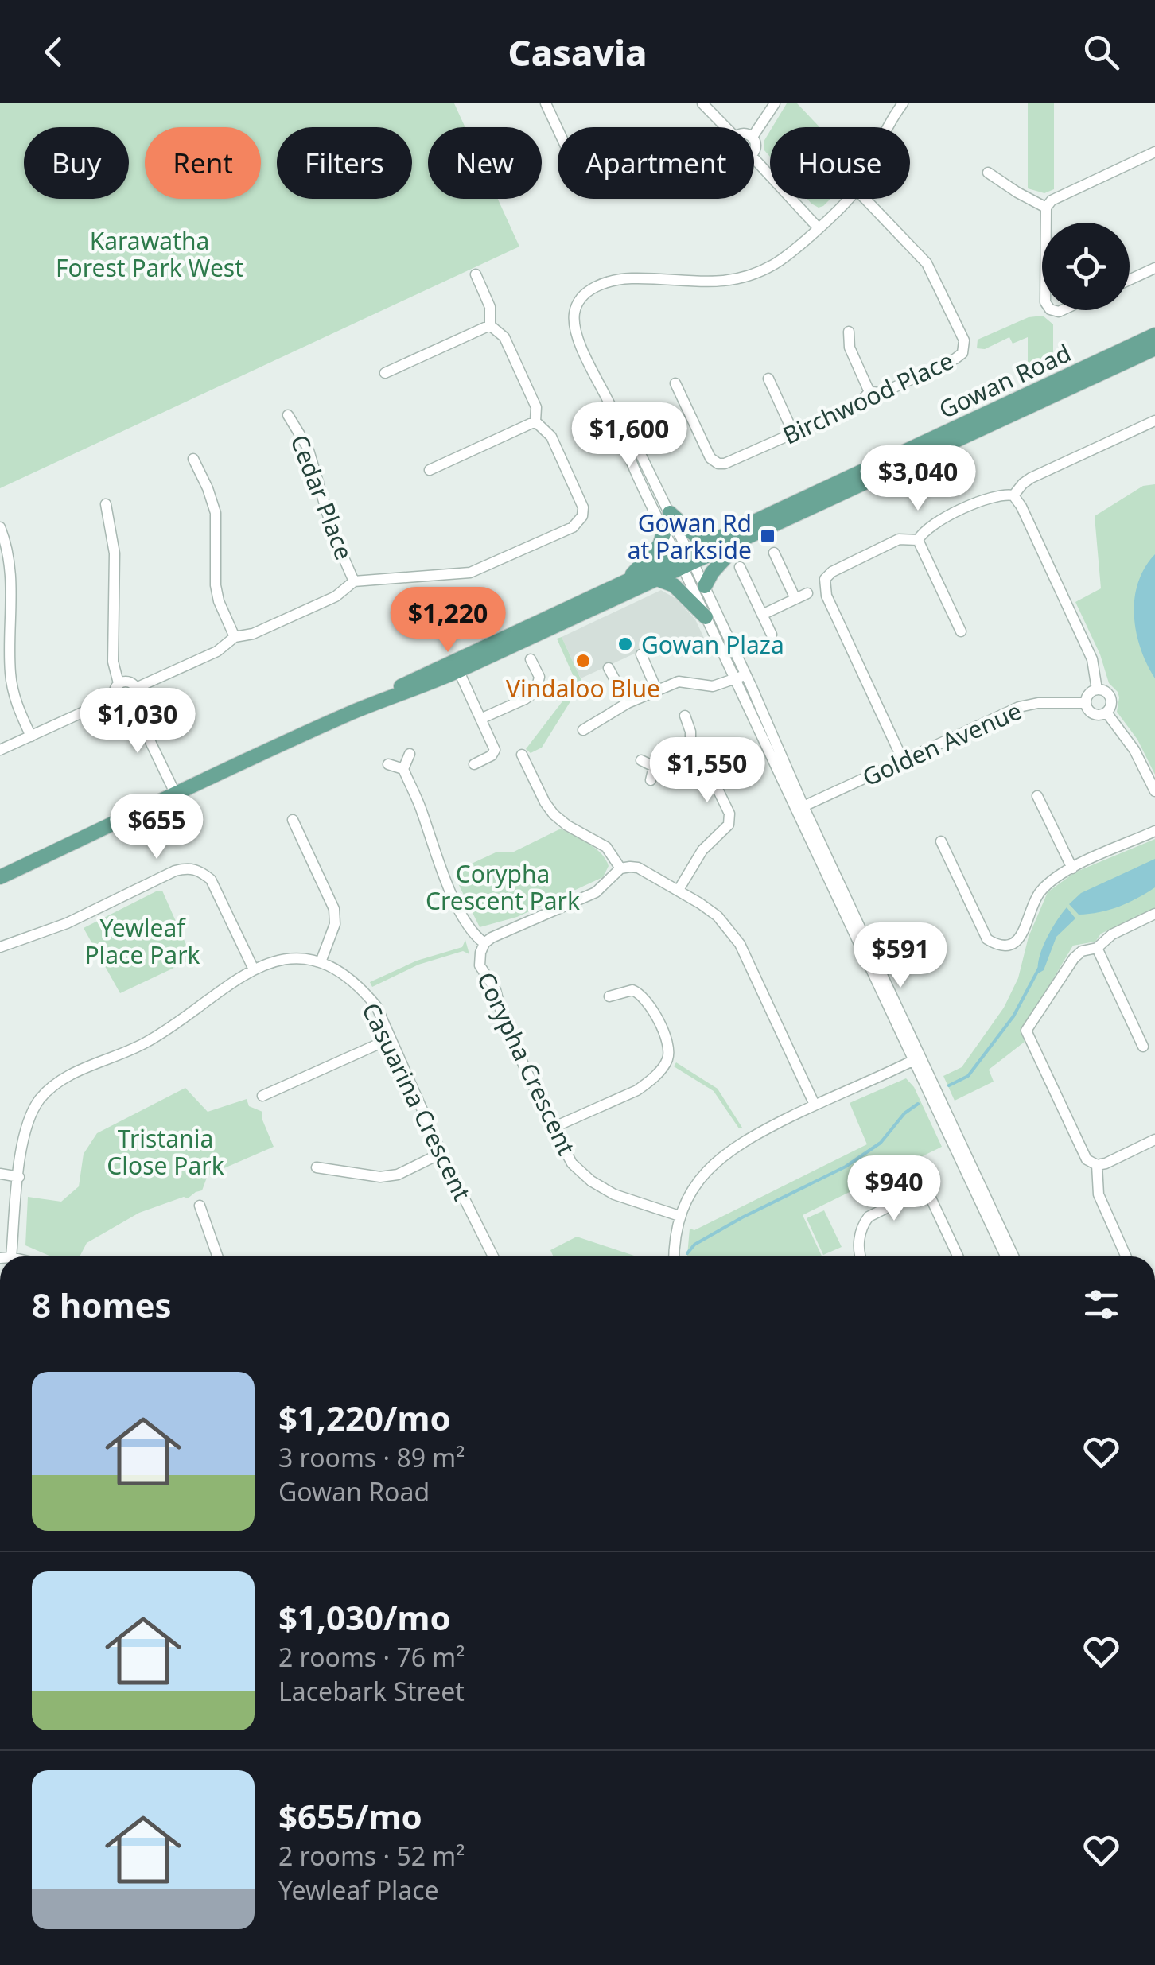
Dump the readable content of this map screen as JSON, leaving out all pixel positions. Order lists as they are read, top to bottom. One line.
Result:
{"streets":{"main road":["Gowan Road"],"street":["Birchwood Place","Cedar Place","Golden Avenue","Corypha Crescent","Casuarina Crescent"]},"parks":["Karawatha Forest Park West","Corypha Crescent Park","Yewleaf Place Park","Tristania Close Park"],"places":{"transit":["Gowan Rd at Parkside"],"other":["Gowan Plaza","Vindaloo Blue"]},"page":{"header":"Casavia","chip":["Buy","Rent","Filters","New","Apartment","House"],"price":["$1,600","$3,040","$1,220","$1,030","$1,550","$655","$591","$940"],"heading":"8 homes","list":[{"name":"$1,220/mo","note":"3 rooms · 89 m² · Gowan Road"},{"name":"$1,030/mo","note":"2 rooms · 76 m² · Lacebark Street"},{"name":"$655/mo","note":"2 rooms · 52 m² · Yewleaf Place"}]}}
